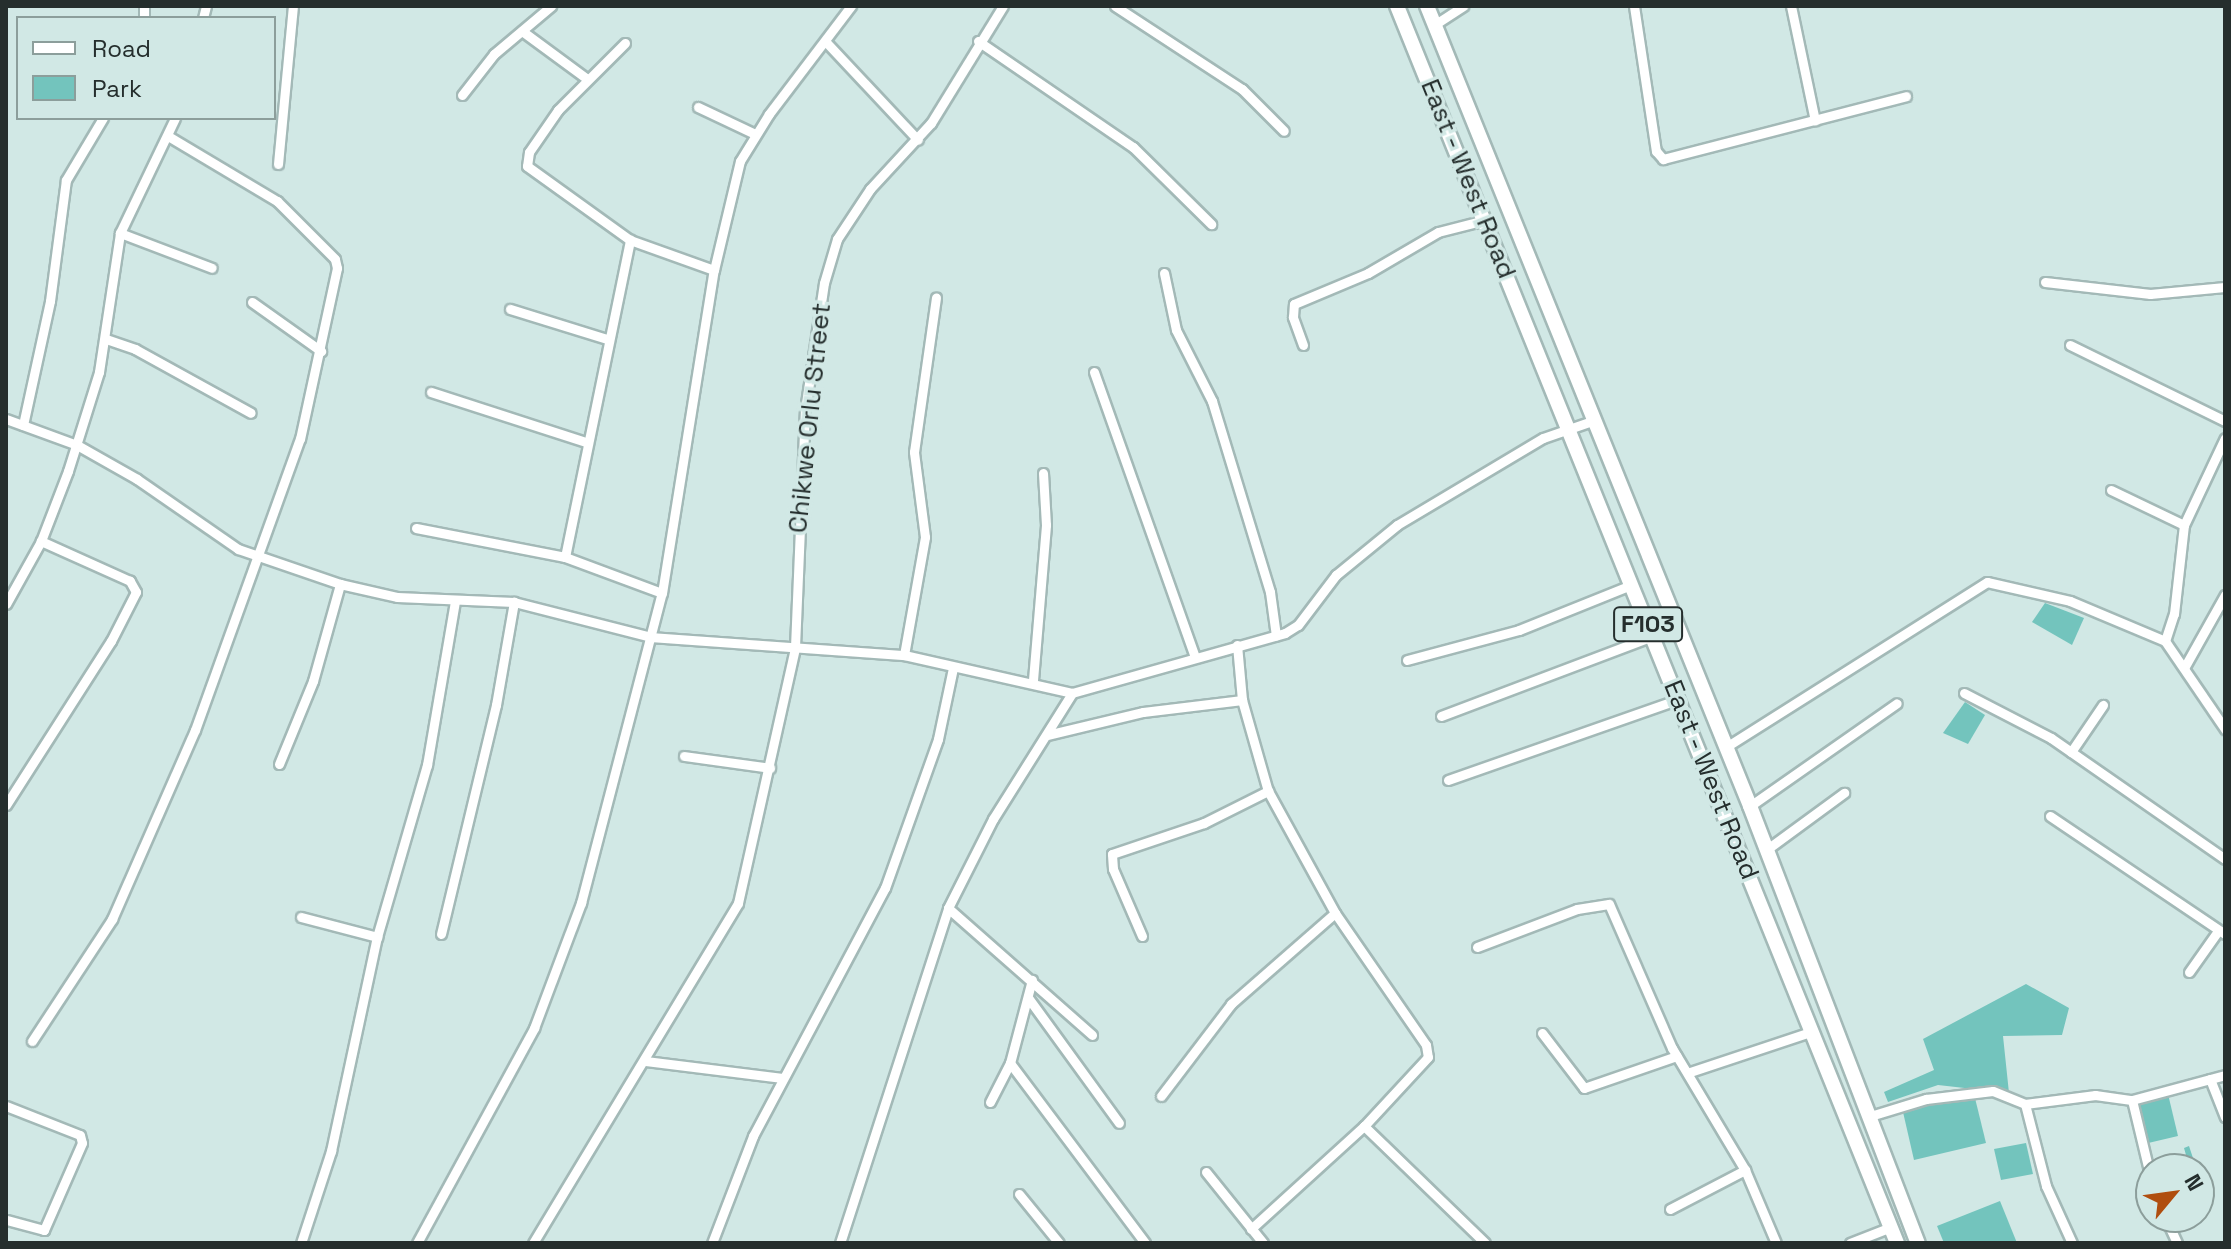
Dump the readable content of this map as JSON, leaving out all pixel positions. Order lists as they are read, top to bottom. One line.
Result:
{"streets":{"main road":["East - West Road","F103"],"street":["Chikwe Orlu Street"]},"legend":["Road","Park"],"north":"top right"}
